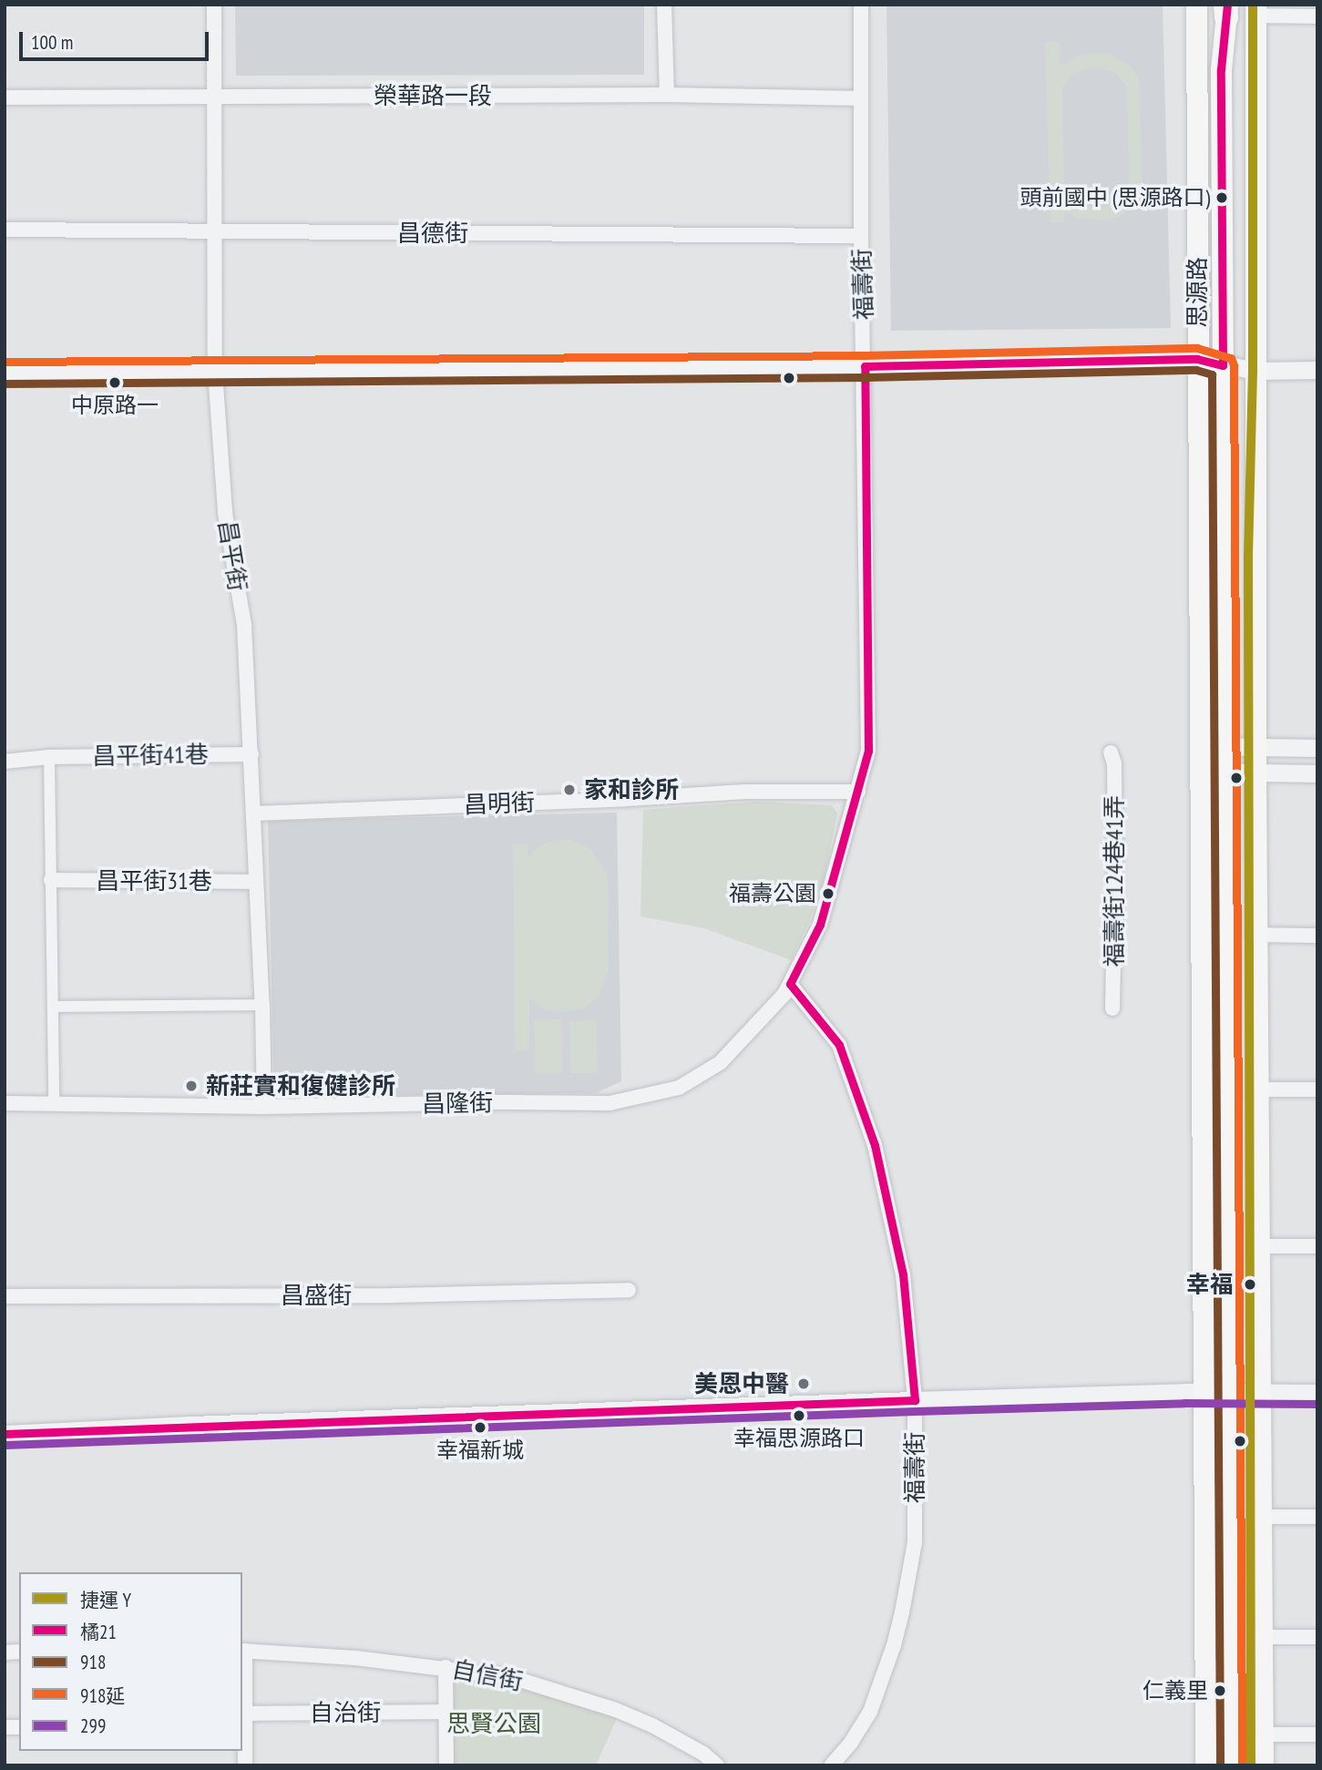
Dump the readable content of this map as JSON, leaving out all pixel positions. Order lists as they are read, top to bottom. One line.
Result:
{"streets":{"main road":["思源路"],"street":["榮華路一段","昌德街","福壽街","昌平街","昌平街41巷","昌明街","昌平街31巷","福壽街124巷41弄","昌隆街","昌盛街","自信街","自治街"]},"crossings":[["榮華路一段","福壽街"],["榮華路一段","昌平街"],["昌德街","福壽街"],["昌德街","昌平街"],["福壽街","昌明街"],["福壽街","昌隆街"],["昌平街","昌平街41巷"],["昌平街","昌明街"],["昌平街","昌平街31巷"],["昌平街","昌隆街"]],"parks":["思賢公園"],"places":["頭前國中 (思源路口)","中原路一","家和診所","福壽公園","新莊實和復健診所","幸福","美恩中醫","幸福思源路口","幸福新城","仁義里"],"lines":["metro line Y","transit line 橘21","transit line 918延","transit line 918","transit line 299"],"legend":["捷運 Y","橘21","918","918延","299"],"scale_bar":"100 m"}
